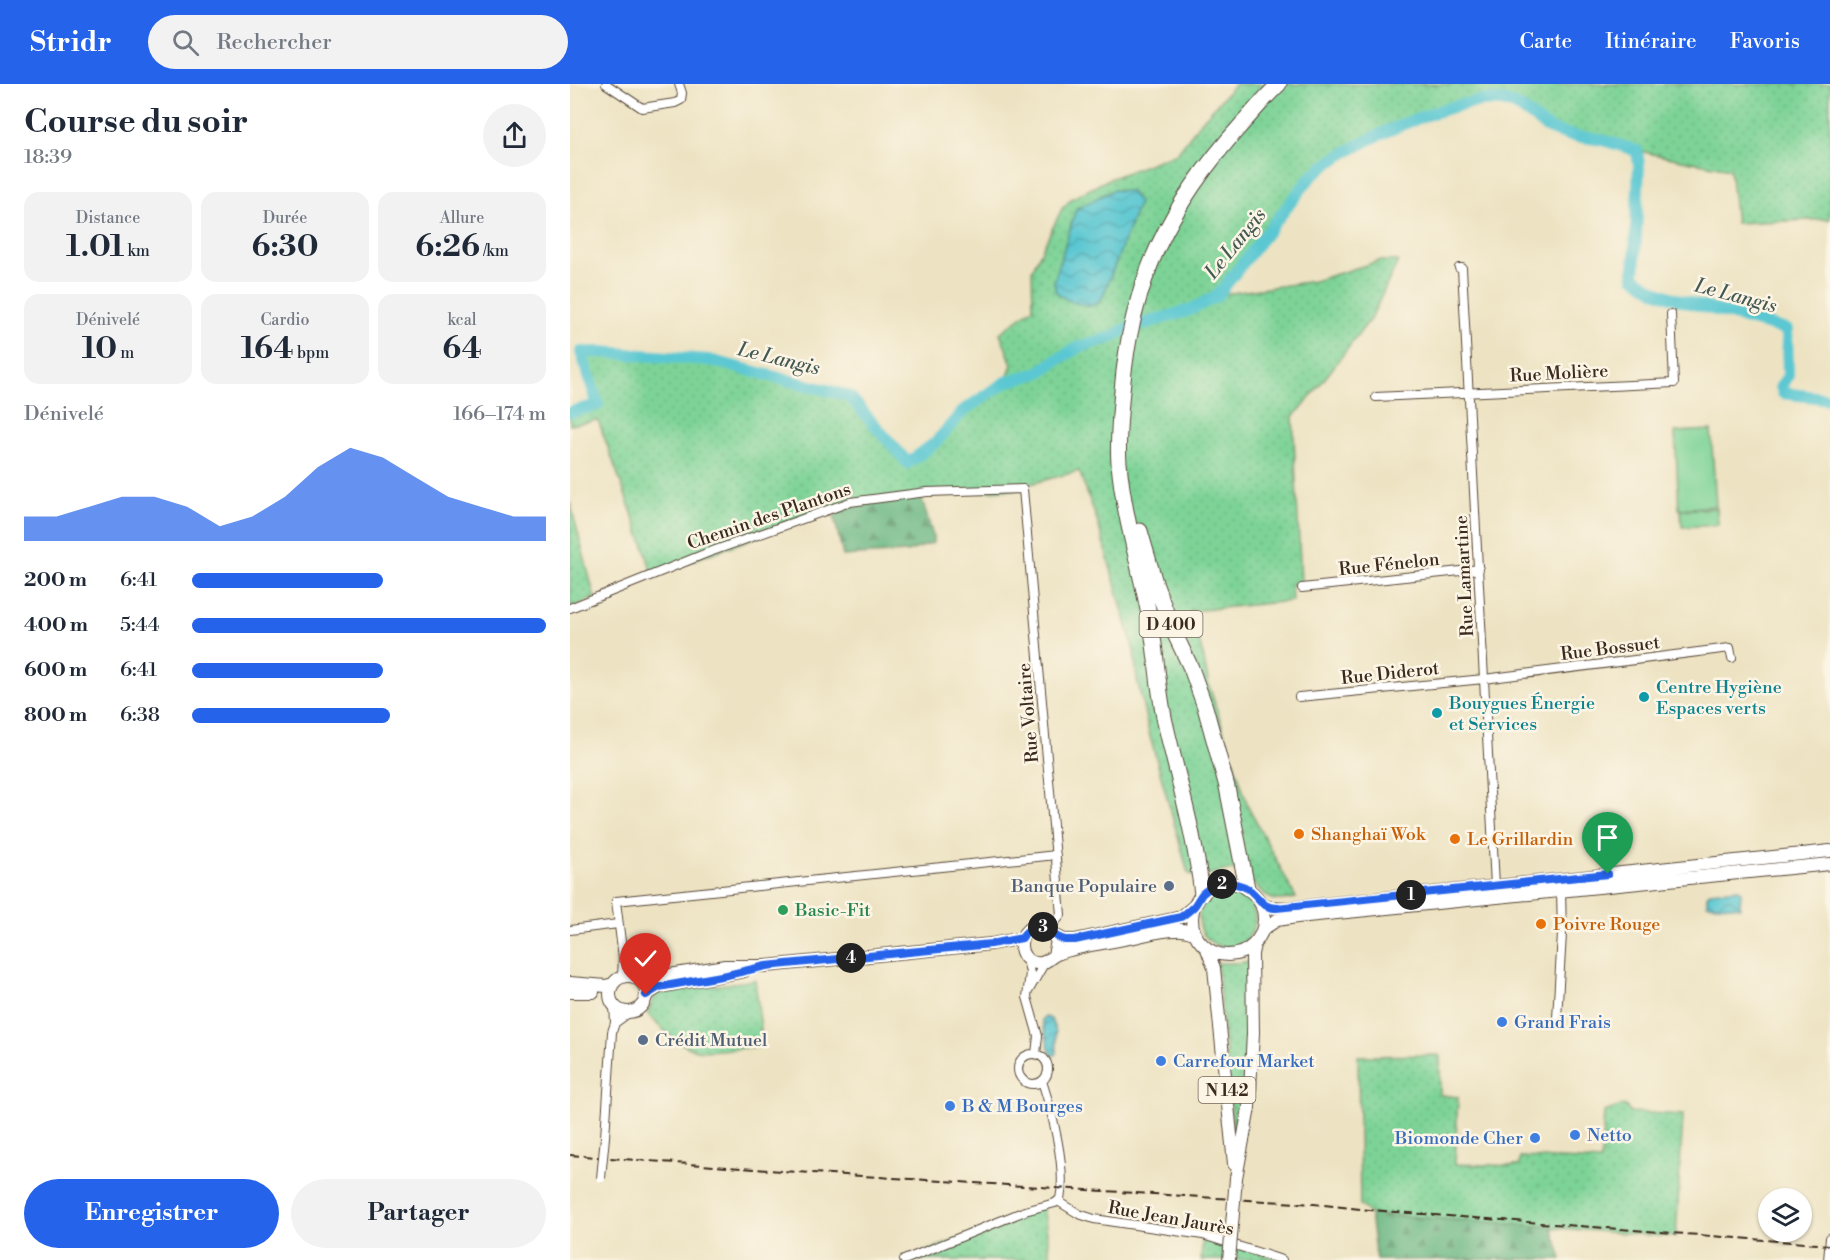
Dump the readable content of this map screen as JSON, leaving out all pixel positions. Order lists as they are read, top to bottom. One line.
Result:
{"streets":{"highway":["D 400"],"main road":["N 142"],"street":["Rue Molière","Chemin des Plantons","Rue Fénelon","Rue Lamartine","Rue Bossuet","Rue Diderot","Rue Voltaire","Rue Jean Jaurès"]},"crossings":[["Rue Molière","Rue Lamartine"],["Chemin des Plantons","Rue Voltaire"],["Rue Fénelon","Rue Lamartine"],["Rue Lamartine","Rue Bossuet"],["Rue Lamartine","Rue Diderot"],["D 400","N 142"],["Rue Bossuet","Rue Diderot"]],"water":["Le Langis"],"places":["Centre Hygiène Espaces verts","Bouygues Énergie et Services","Shanghaï Wok","Le Grillardin","Banque Populaire","Basic-Fit","Poivre Rouge","Grand Frais","Crédit Mutuel","Carrefour Market","B & M Bourges","Netto","Biomonde Cher"],"page":{"header":"Stridr","search":"Rechercher","nav":["Carte","Itinéraire","Favoris"],"heading":["Course du soir","18:39"],"stats":[["Distance","1.01 km"],["Durée","6:30"],["Allure","6:26 /km"],["Dénivelé","10 m"],["Cardio","164 bpm"],["kcal","64"]],"chart":["Dénivelé","166–174 m"],"list":[{"name":"200 m","note":"6:41"},{"name":"400 m","note":"5:44"},{"name":"600 m","note":"6:41"},{"name":"800 m","note":"6:38"}],"pins":["2","1","3","4"],"buttons":["Enregistrer","Partager"]}}
